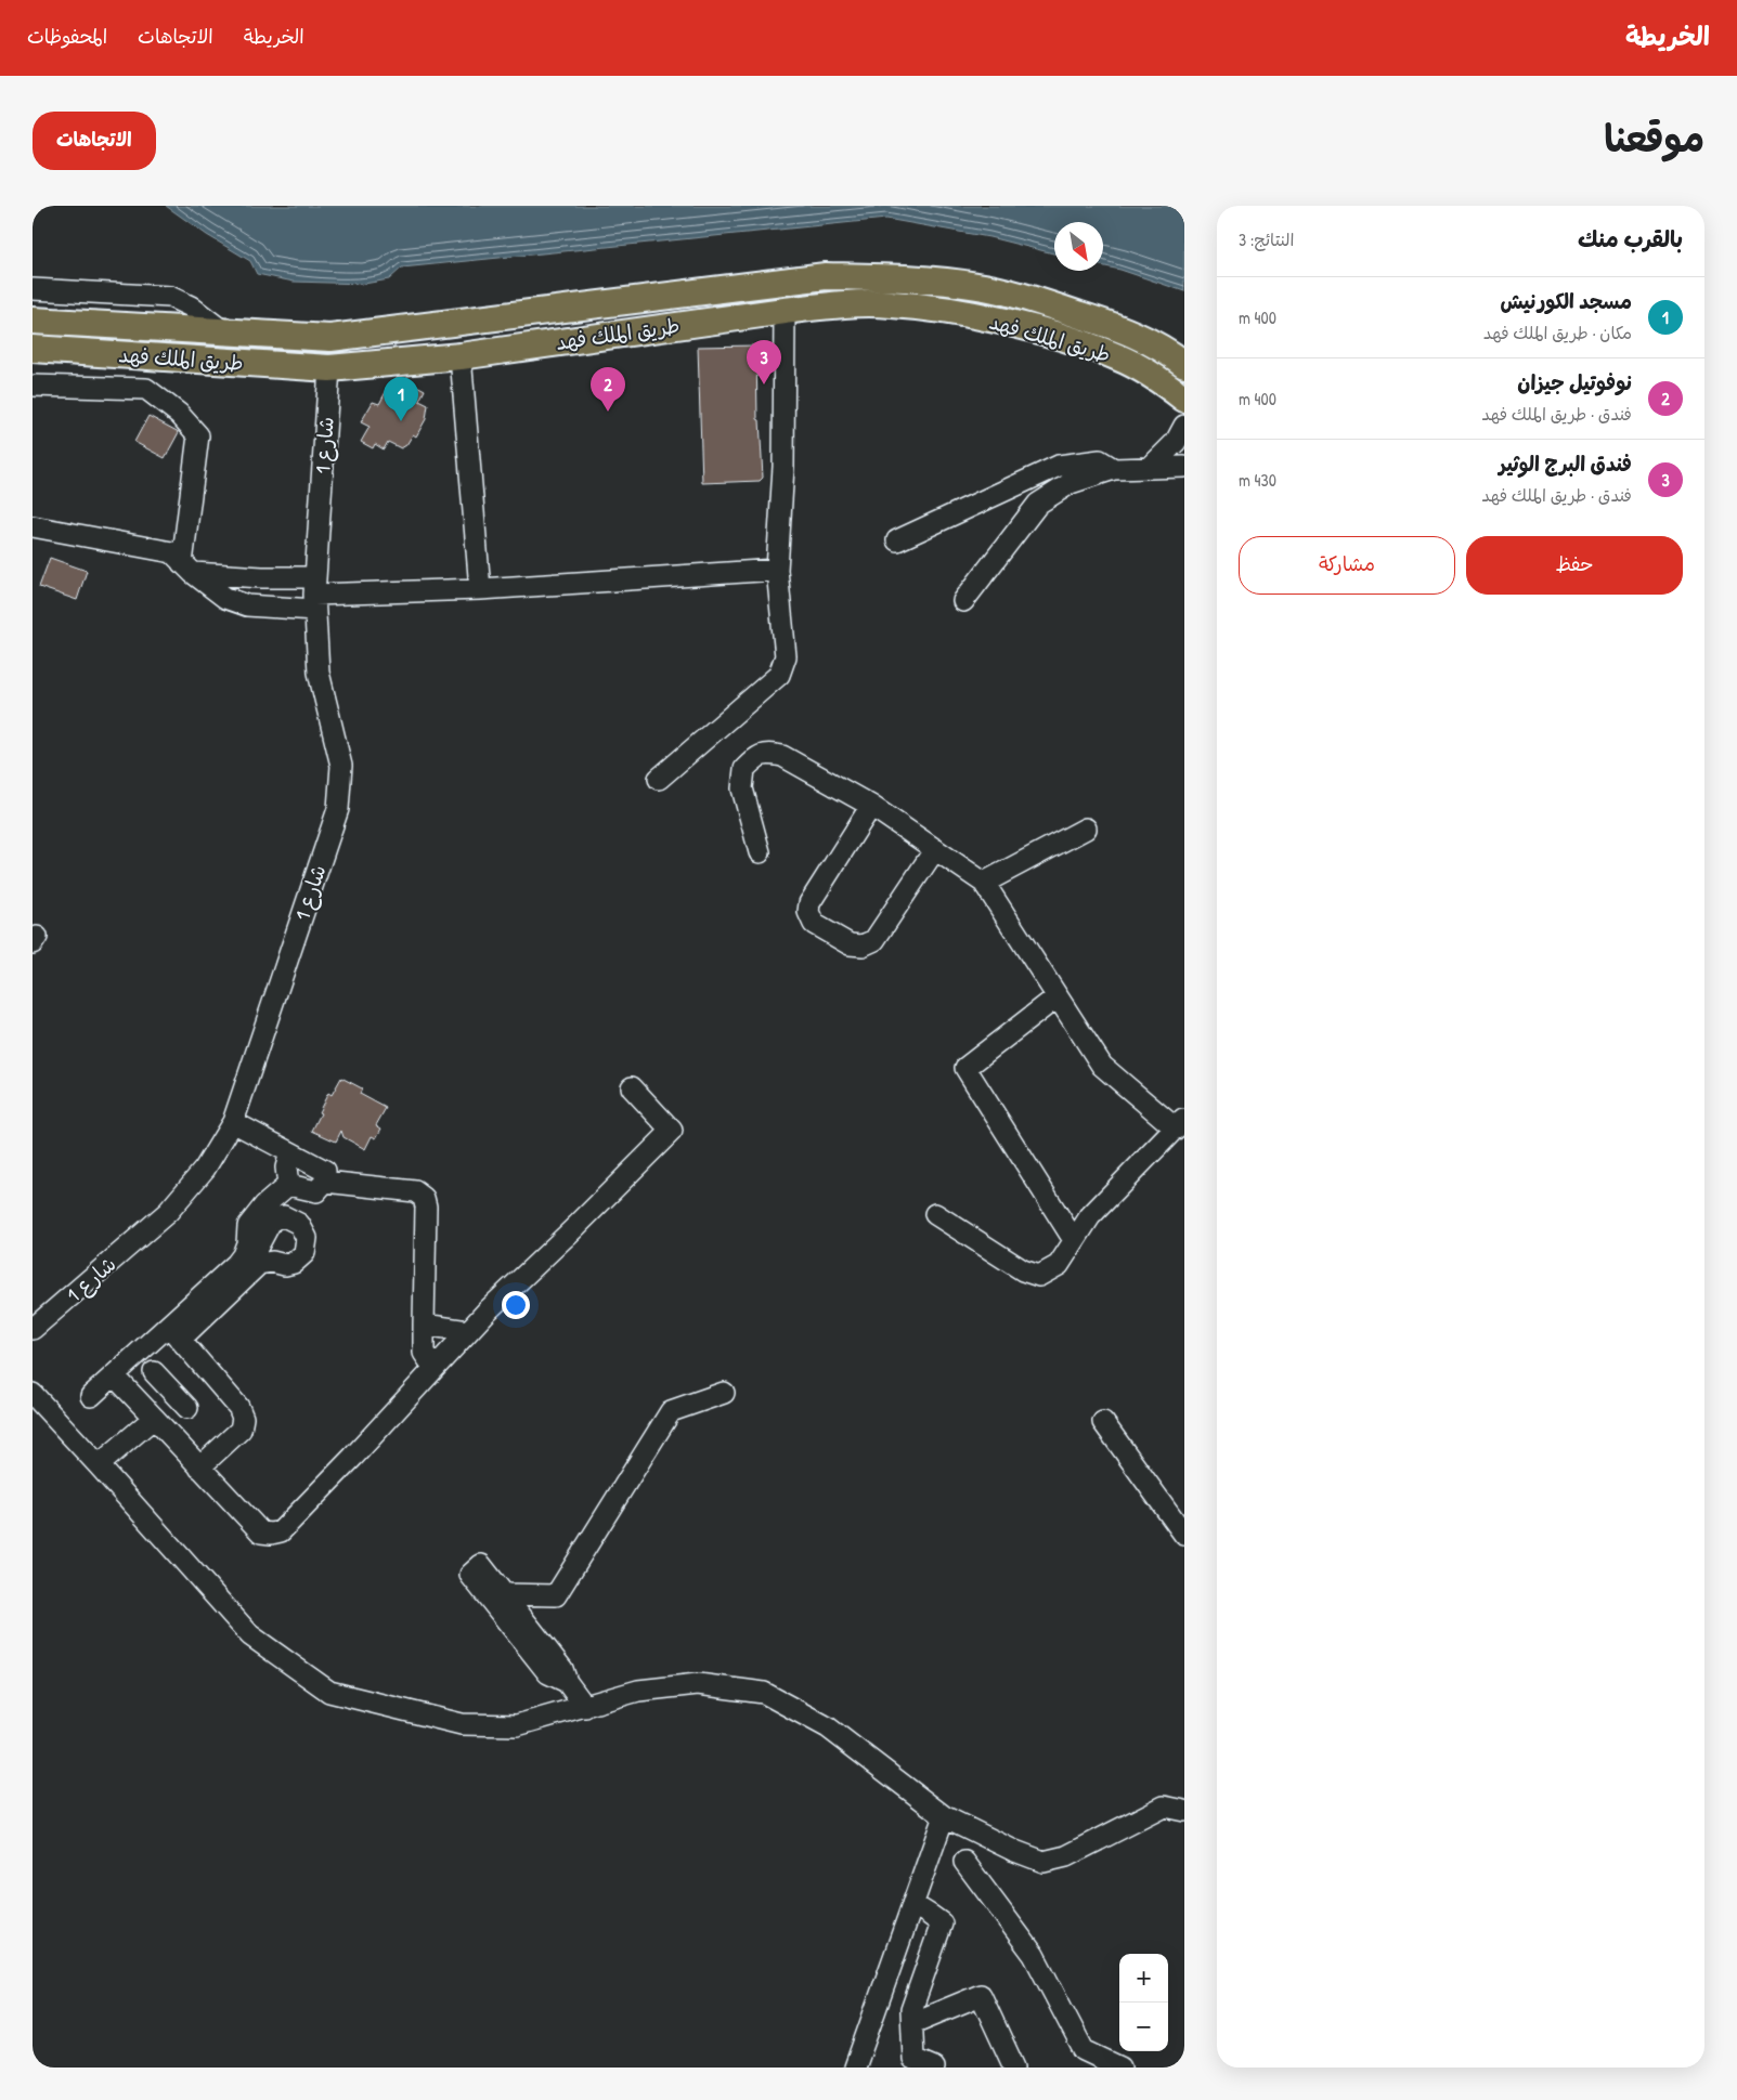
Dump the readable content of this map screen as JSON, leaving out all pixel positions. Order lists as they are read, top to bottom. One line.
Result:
{"streets":{"main road":["طريق الملك فهد"],"street":["شارع 1"]},"crossings":[["طريق الملك فهد","شارع 1"]],"north":"bottom right","page":{"header":"الخريطة","nav":["الخريطة","الاتجاهات","المحفوظات"],"title":"موقعنا","buttons":["الاتجاهات",["حفظ","مشاركة"]],"heading":["بالقرب منك","النتائج: 3"],"list":[{"mark":"1","name":"مسجد الكورنيش","note":"مكان · طريق الملك فهد","value":"400 m"},{"mark":"2","name":"نوفوتيل جيزان","note":"فندق · طريق الملك فهد","value":"400 m"},{"mark":"3","name":"فندق البرج الوثير","note":"فندق · طريق الملك فهد","value":"430 m"}],"pins":["3","2","1"],"map_buttons":["+","−"]}}
